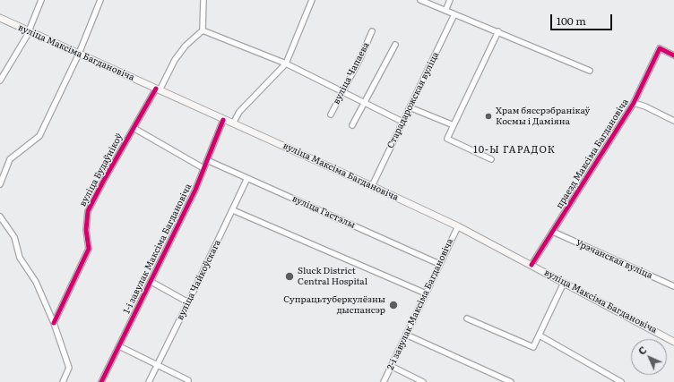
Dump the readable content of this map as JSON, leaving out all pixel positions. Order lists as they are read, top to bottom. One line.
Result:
{"streets":{"main road":["вуліца Максіма Багдановіча"],"street":["вуліца Чапаева","Старадарожская вуліца","праезд Максіма Багдановіча","вуліца Будаўнікоў","вуліца Гастэлы","1-і завулак Максіма Багдановіча","Урэчанская вуліца","вуліца Чайкоўскага","2-і завулак Максіма Багдановіча"]},"crossings":[["вуліца Максіма Багдановіча","Старадарожская вуліца"],["вуліца Максіма Багдановіча","праезд Максіма Багдановіча"],["вуліца Максіма Багдановіча","вуліца Будаўнікоў"],["вуліца Максіма Багдановіча","1-і завулак Максіма Багдановіча"],["вуліца Максіма Багдановіча","2-і завулак Максіма Багдановіча"],["праезд Максіма Багдановіча","Урэчанская вуліца"],["вуліца Гастэлы","1-і завулак Максіма Багдановіча"],["вуліца Гастэлы","вуліца Чайкоўскага"],["вуліца Гастэлы","2-і завулак Максіма Багдановіча"]],"districts":["10-Ы ГАРАДОК"],"places":["Храм бяссрэбранікаў Космы і Даміяна","Sluck District Central Hospital","Супрацьтуберкулёзны дыспансэр"],"scale_bar":"100 m","north":"top left"}
